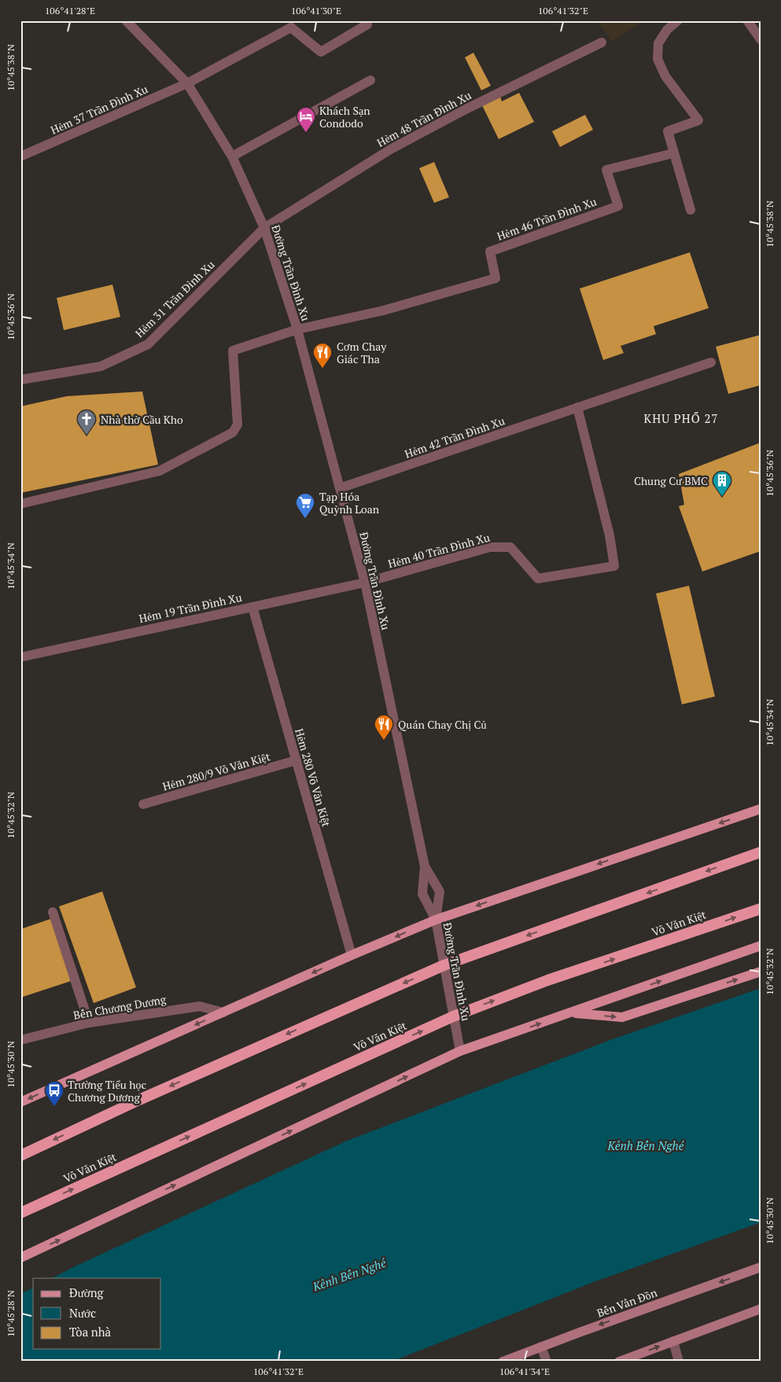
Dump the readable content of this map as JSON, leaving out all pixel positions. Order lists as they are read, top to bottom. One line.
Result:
{"streets":{"highway":["Võ Văn Kiệt"],"main road":["Bến Vân Đồn"],"street":["Hẻm 37 Trần Ðình Xu","Hẻm 48 Trần Ðình Xu","Hẻm 46 Trần Ðình Xu","Đường Trần Ðình Xu","Hẻm 31 Trần Đinh Xu","Hẻm 42 Trần Ðình Xu","Hẻm 40 Trần Đình Xu","Hẻm 19 Trần Ðình Xu","Hẻm 280/9 Võ Văn Kiệt","Hẻm 280 Võ Văn Kiệt","Bến Chương Dương"]},"crossings":[["Hẻm 37 Trần Ðình Xu","Đường Trần Ðình Xu"],["Hẻm 48 Trần Ðình Xu","Đường Trần Ðình Xu"],["Hẻm 48 Trần Ðình Xu","Hẻm 31 Trần Đinh Xu"],["Hẻm 46 Trần Ðình Xu","Đường Trần Ðình Xu"],["Đường Trần Ðình Xu","Hẻm 31 Trần Đinh Xu"],["Đường Trần Ðình Xu","Hẻm 42 Trần Ðình Xu"],["Đường Trần Ðình Xu","Hẻm 40 Trần Đình Xu"],["Đường Trần Ðình Xu","Hẻm 19 Trần Ðình Xu"],["Đường Trần Ðình Xu","Võ Văn Kiệt"],["Hẻm 42 Trần Ðình Xu","Hẻm 40 Trần Đình Xu"],["Hẻm 40 Trần Đình Xu","Hẻm 19 Trần Ðình Xu"],["Hẻm 19 Trần Ðình Xu","Hẻm 280 Võ Văn Kiệt"],["Hẻm 280/9 Võ Văn Kiệt","Hẻm 280 Võ Văn Kiệt"]],"districts":["KHU PHỐ 27"],"water":["Kênh Bến Nghé"],"places":{"hotel":["Khách Sạn Condodo"],"restaurant":["Cơm Chay Giác Tha","Quán Chay Chị Củ"],"church":["Nhà thờ Cầu Kho"],"building":["Chung Cư BMC"],"supermarket":["Tạp Hóa Quỳnh Loan"],"bus stop":["Trường Tiểu học Chương Dương"]},"legend":["Đường","Nước","Tòa nhà"],"coordinates":["106°41'28\"E","106°41'30\"E","106°41'32\"E","10°45'38\"N","10°45'36\"N","10°45'34\"N","10°45'32\"N","10°45'30\"N","10°45'28\"N","106°41'34\"E"]}
